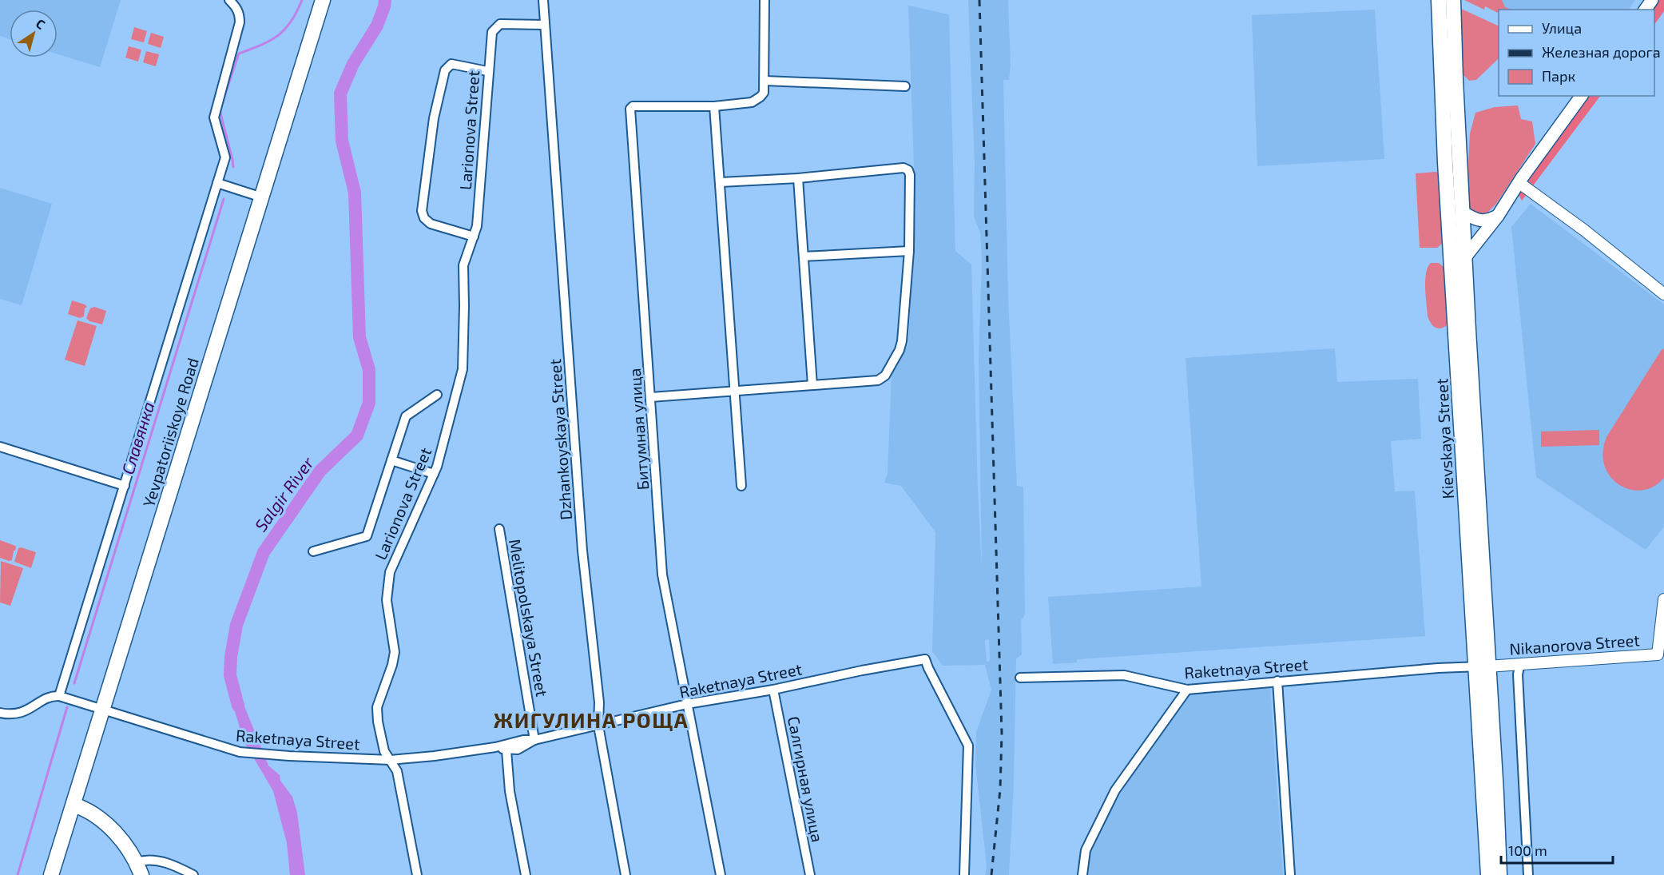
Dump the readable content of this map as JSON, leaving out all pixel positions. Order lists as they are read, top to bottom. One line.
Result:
{"streets":{"main road":["Yevpatoriiskoye Road","Kievskaya Street"],"street":["Larionova Street","Битумная улица","Dzhankoyskaya Street","Melitopolskaya Street","Nikanorova Street","Raketnaya Street","Салгирная улица"]},"crossings":[["Larionova Street","Dzhankoyskaya Street"],["Larionova Street","Raketnaya Street"],["Битумная улица","Raketnaya Street"],["Yevpatoriiskoye Road","Raketnaya Street"],["Kievskaya Street","Nikanorova Street"],["Kievskaya Street","Raketnaya Street"],["Dzhankoyskaya Street","Raketnaya Street"],["Melitopolskaya Street","Raketnaya Street"],["Nikanorova Street","Raketnaya Street"],["Raketnaya Street","Салгирная улица"]],"districts":["ЖИГУЛИНА РОЩА"],"water":["Славянка","Salgir River"],"legend":["Улица","Железная дорога","Парк"],"scale_bar":"100 m","north":"top right"}
